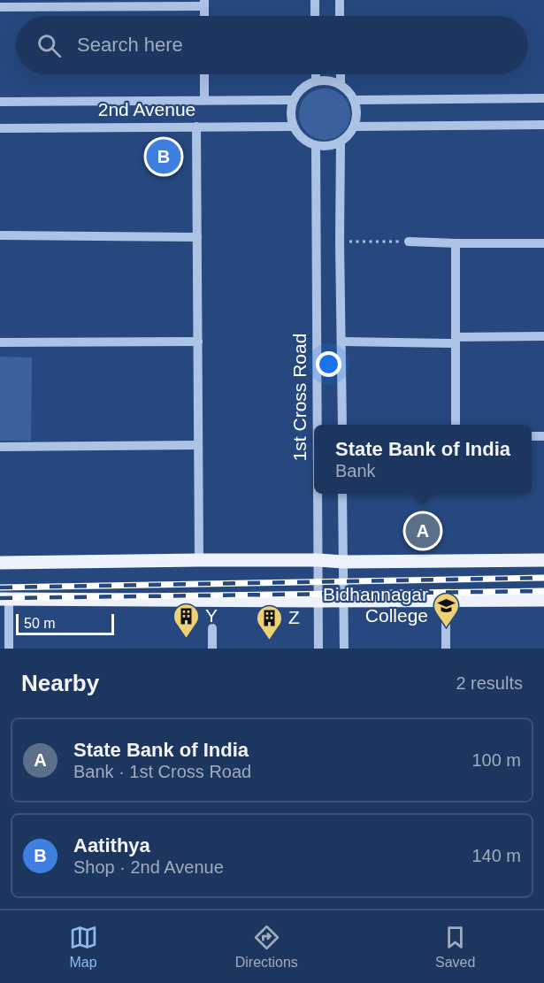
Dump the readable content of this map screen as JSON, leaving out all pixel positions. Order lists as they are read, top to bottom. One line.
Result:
{"streets":{"street":["2nd Avenue","1st Cross Road"]},"crossings":[["2nd Avenue","1st Cross Road"]],"places":{"school or university":["Bidhannagar College"],"building":["Y","Z"]},"scale_bar":"50 m","page":{"search":"Search here","pins":["B","A"],"popup":["State Bank of India","Bank"],"scale":"50 m","heading":["Nearby","2 results"],"list":[{"mark":"A","name":"State Bank of India","note":"Bank · 1st Cross Road","value":"100 m"},{"mark":"B","name":"Aatithya","note":"Shop · 2nd Avenue","value":"140 m"}],"nav":["Map","Directions","Saved"]}}
